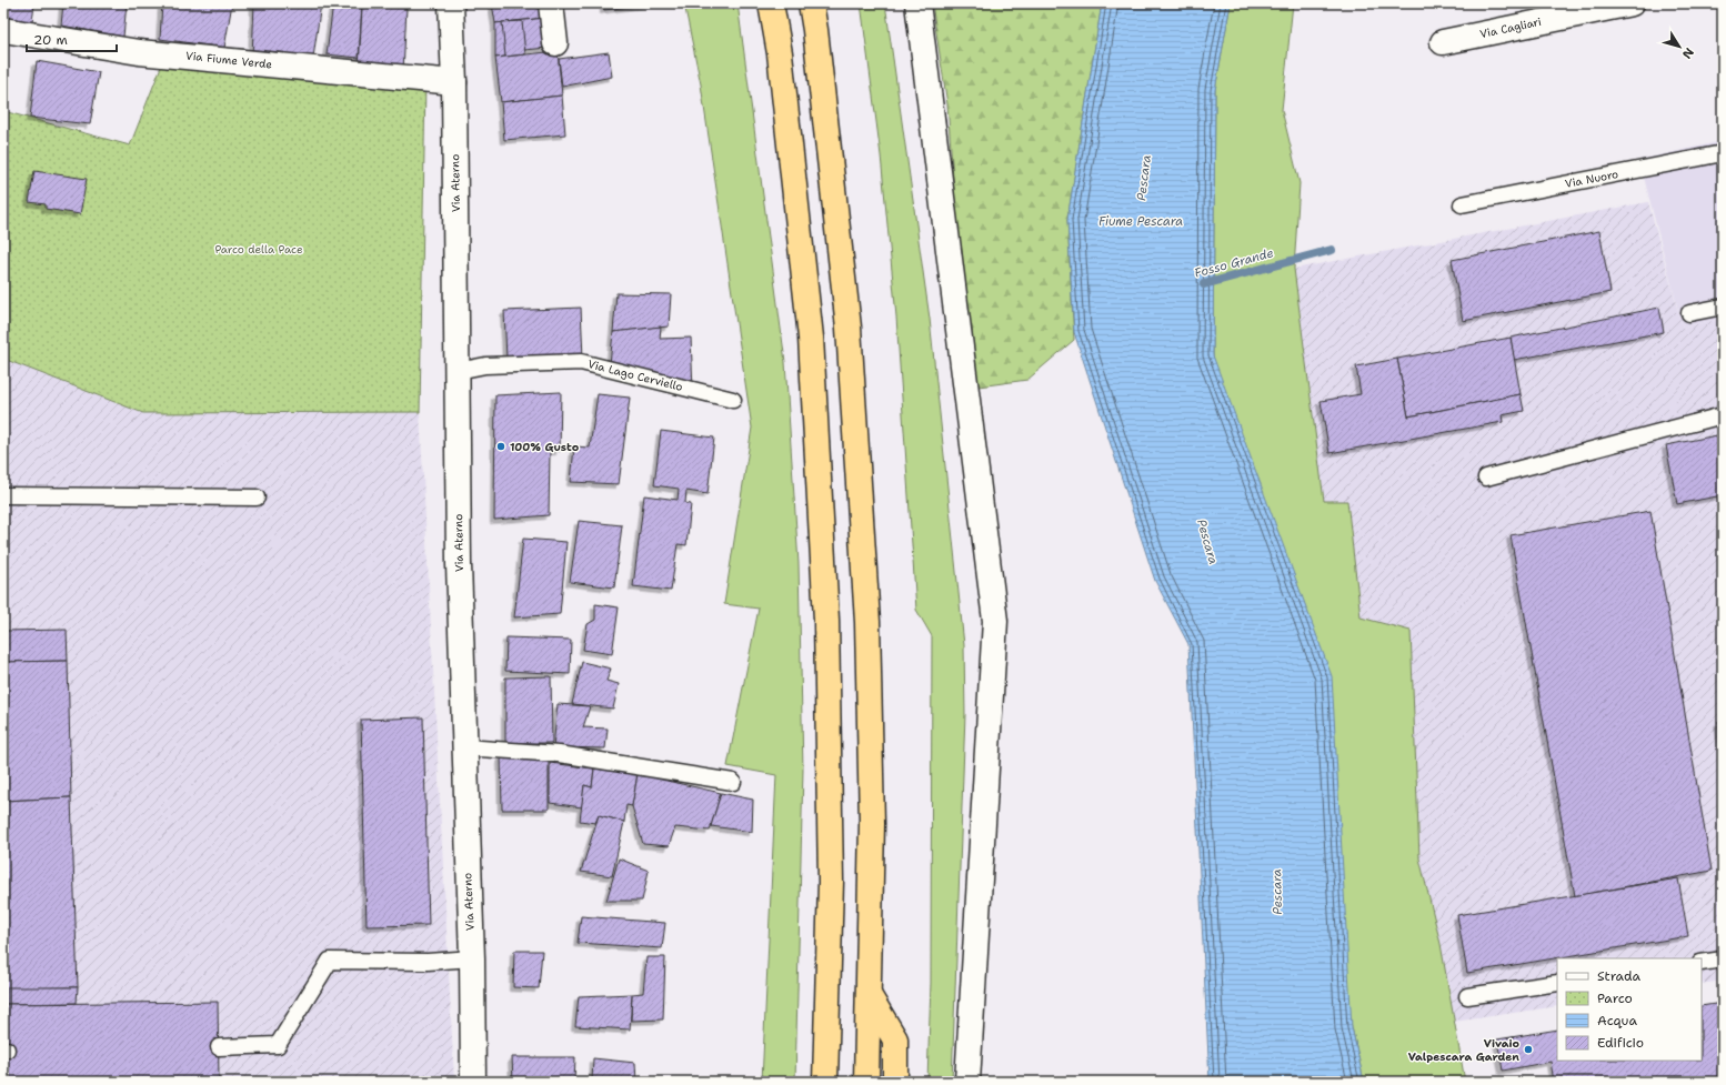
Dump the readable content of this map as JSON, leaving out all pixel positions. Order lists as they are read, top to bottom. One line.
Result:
{"streets":{"street":["Via Cagliari","Via Fiume Verde","Via Aterno"],"lane":["Via Nuoro","Via Lago Cerviello"]},"crossings":[["Via Fiume Verde","Via Aterno"],["Via Aterno","Via Lago Cerviello"]],"water":["Pescara","Fiume Pescara","Fosso Grande"],"parks":["Parco della Pace"],"places":["100% Gusto","Vivaio Valpescara Garden"],"legend":["Strada","Parco","Acqua","Edificio"],"scale_bar":"20 m","north":"bottom right"}
